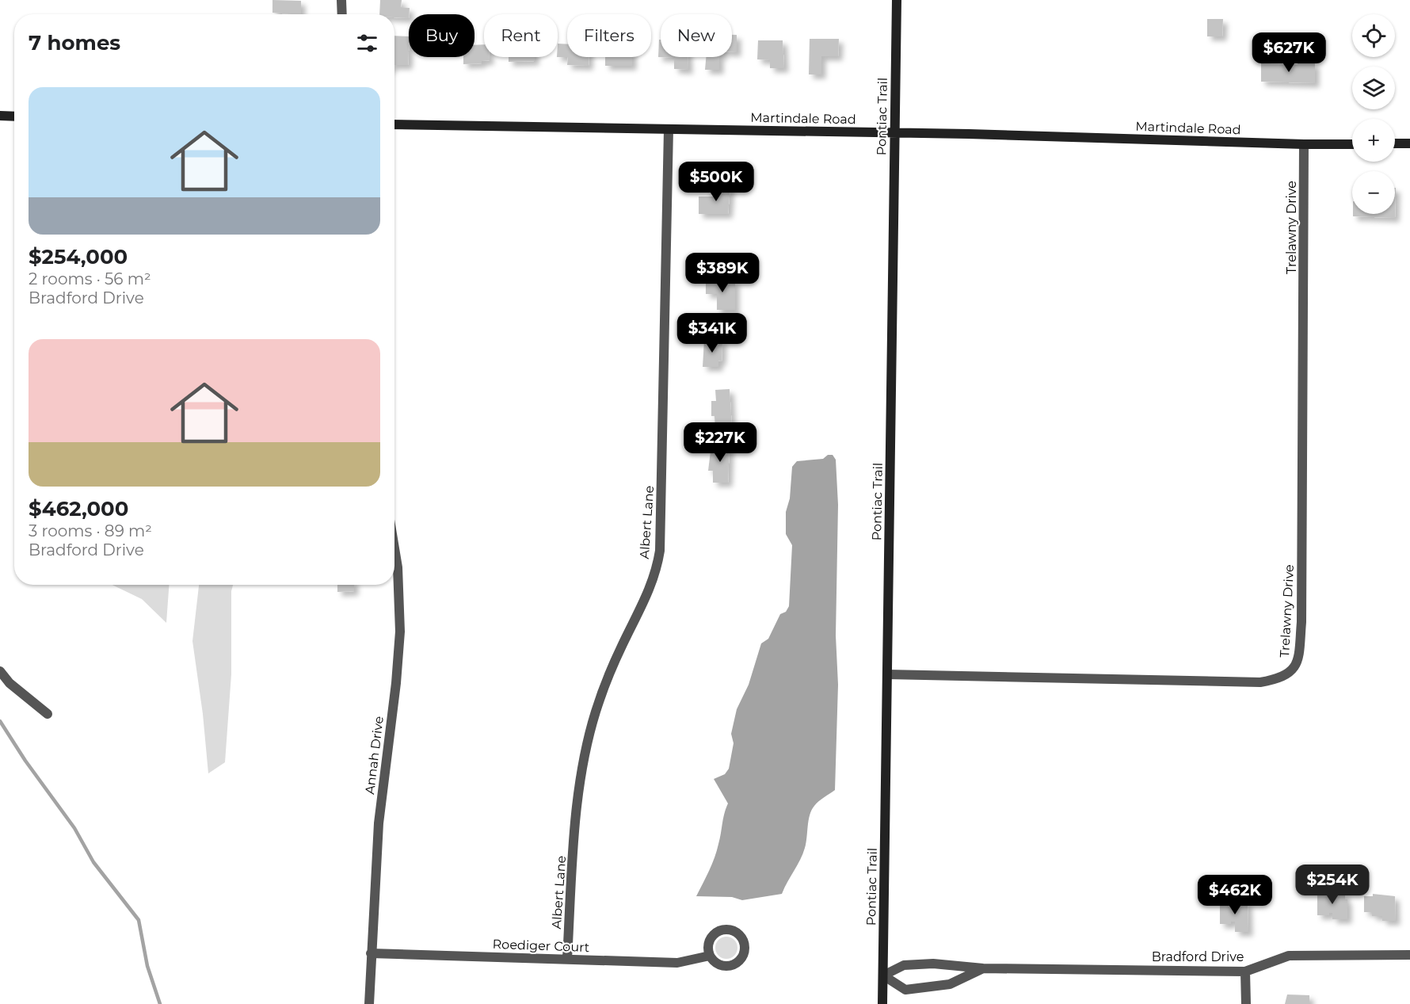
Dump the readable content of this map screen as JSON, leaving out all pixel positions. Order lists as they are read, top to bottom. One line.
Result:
{"streets":{"street":["Pontiac Trail","Martindale Road","Trelawny Drive","Albert Lane","Annah Drive","Roediger Court","Bradford Drive"]},"crossings":[["Pontiac Trail","Martindale Road"],["Pontiac Trail","Trelawny Drive"],["Pontiac Trail","Bradford Drive"],["Martindale Road","Trelawny Drive"],["Martindale Road","Albert Lane"],["Albert Lane","Roediger Court"],["Annah Drive","Roediger Court"]],"page":{"map_buttons":["+","−"],"chip":["Buy","Rent","Filters","New"],"heading":"7 homes","price":["$627K","$500K","$389K","$341K","$227K","$254K","$462K"],"list":[{"name":"$254,000","note":"2 rooms · 56 m² · Bradford Drive"},{"name":"$462,000","note":"3 rooms · 89 m² · Bradford Drive"}]}}
